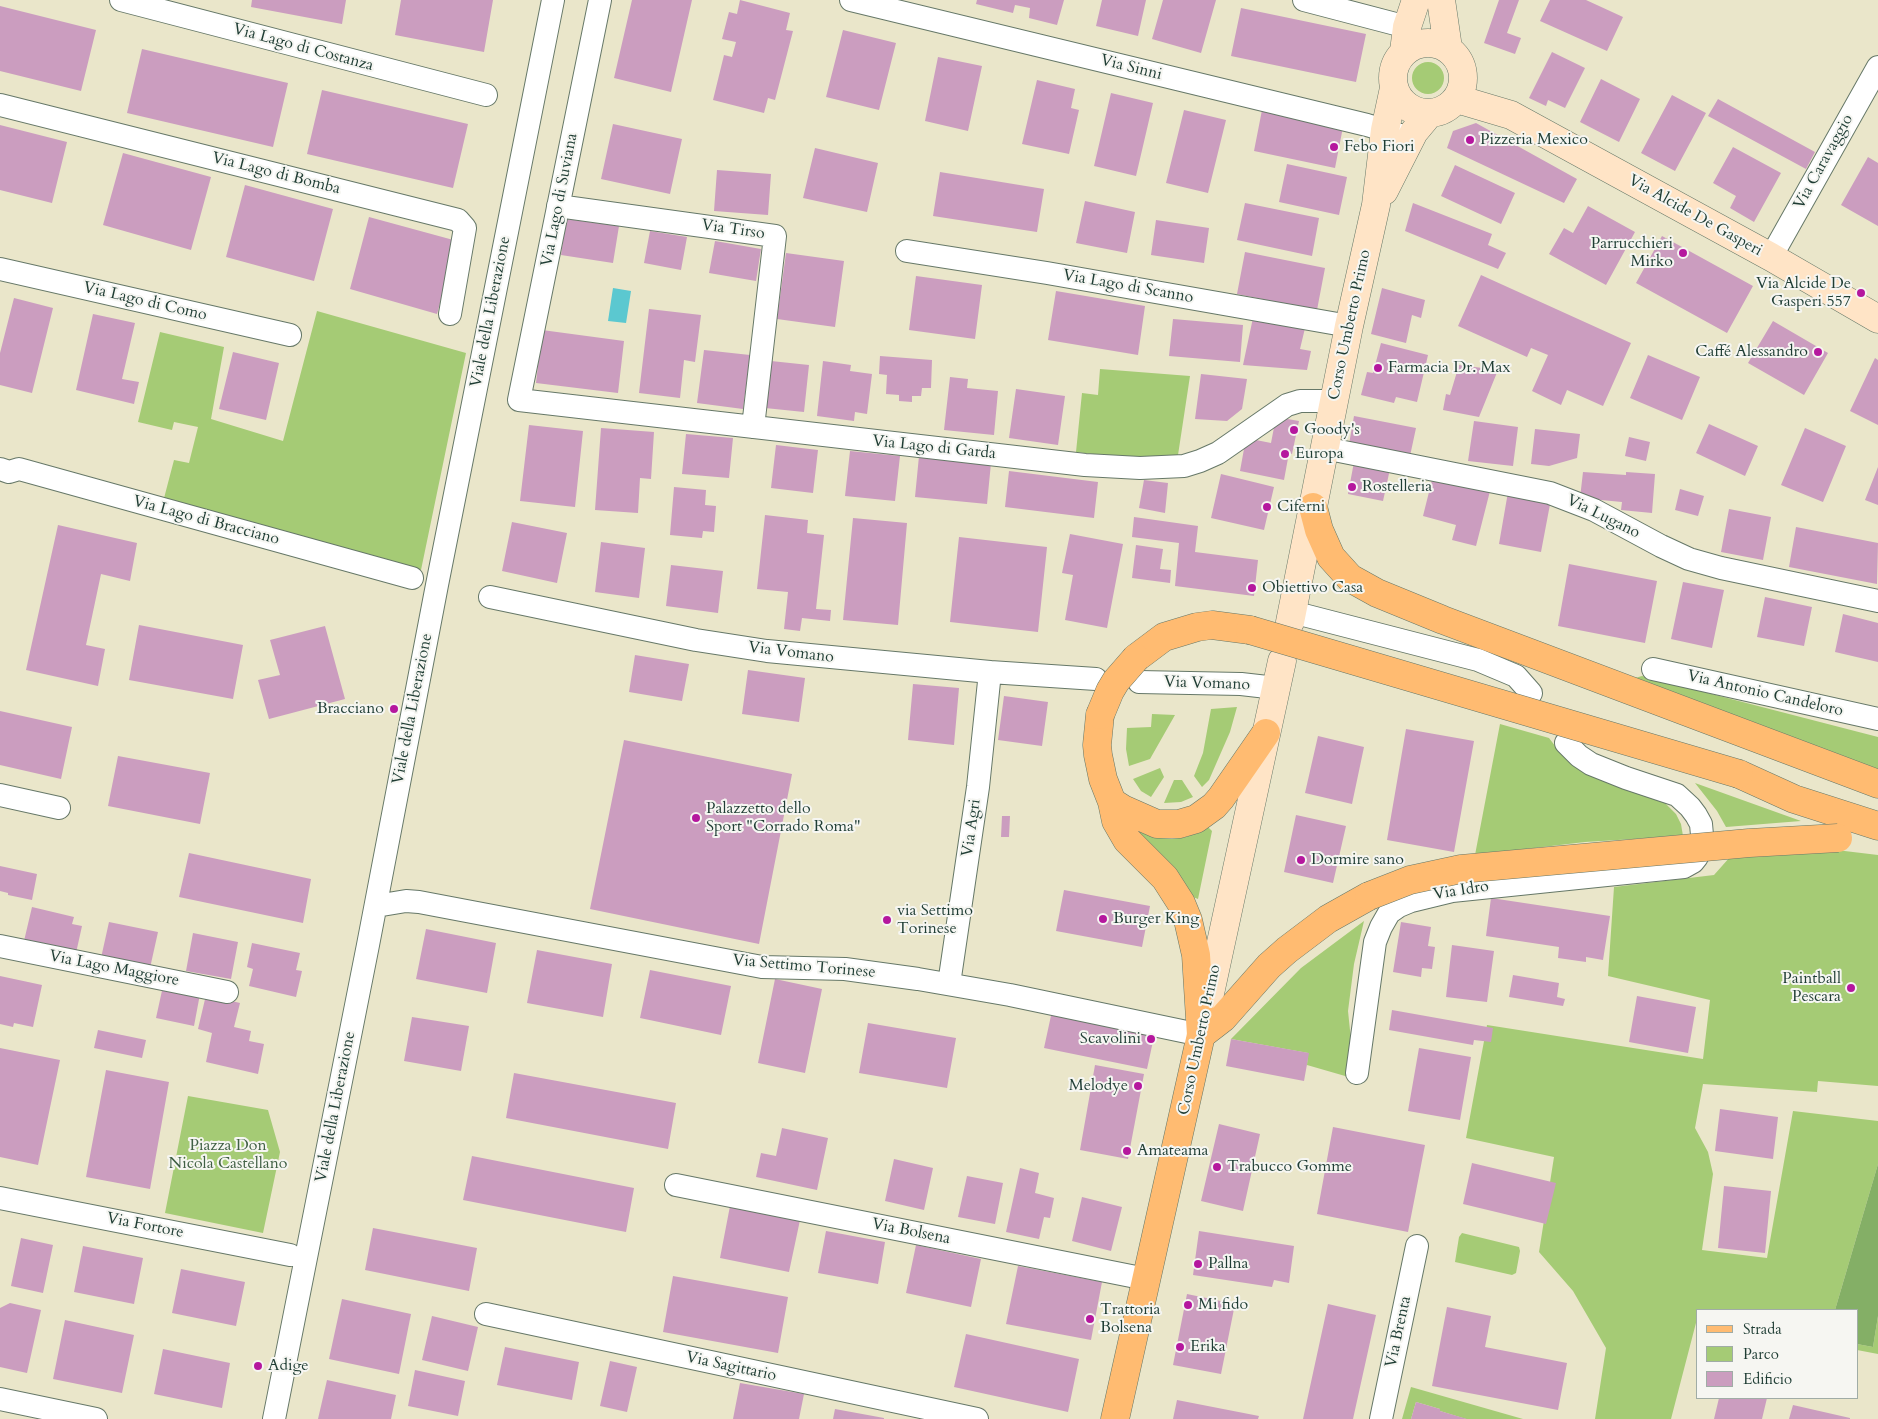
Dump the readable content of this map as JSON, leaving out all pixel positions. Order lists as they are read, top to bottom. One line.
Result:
{"streets":{"main road":["Via Alcide De Gasperi","Corso Umberto Primo"],"street":["Via Lago di Costanza","Via Sinni","Via Caravaggio","Via Lago di Bomba","Via Lago di Suviana","Via Tirso","Via Lago di Scanno","Via Lago di Como","Viale della Liberazione","Via Lago di Garda","Via Lugano","Via Lago di Bracciano","Via Vomano","Via Antonio Candeloro","Via Agri","Via Idro","Via Settimo Torinese","Via Lago Maggiore","Via Fortore","Via Bolsena","Via Brenta","Via Sagittario"]},"crossings":[["Via Sinni","Corso Umberto Primo"],["Via Caravaggio","Via Alcide De Gasperi"],["Via Lago di Suviana","Via Tirso"],["Via Lago di Suviana","Via Lago di Garda"],["Via Alcide De Gasperi","Corso Umberto Primo"],["Via Tirso","Via Lago di Garda"],["Via Lago di Scanno","Corso Umberto Primo"],["Viale della Liberazione","Via Settimo Torinese"],["Corso Umberto Primo","Via Lago di Garda"],["Corso Umberto Primo","Via Lugano"],["Corso Umberto Primo","Via Vomano"],["Corso Umberto Primo","Via Settimo Torinese"],["Corso Umberto Primo","Via Bolsena"],["Via Vomano","Via Agri"],["Via Agri","Via Settimo Torinese"]],"parks":["Piazza Don Nicola Castellano"],"places":["Pizzeria Mexico","Febo Fiori","Parrucchieri Mirko","Via Alcide De Gasperi 557","Caffé Alessandro","Farmacia Dr. Max","Goody's","Europa","Rostelleria","Ciferni","Obiettivo Casa","Bracciano","Palazzetto dello Sport \"Corrado Roma\"","Dormire sano","Burger King","via Settimo Torinese","Paintball Pescara","Scavolini","Melodye","Amateama","Trabucco Gomme","Pallna","Mi fido","Trattoria Bolsena","Erika","Adige"],"legend":["Strada","Parco","Edificio"]}
